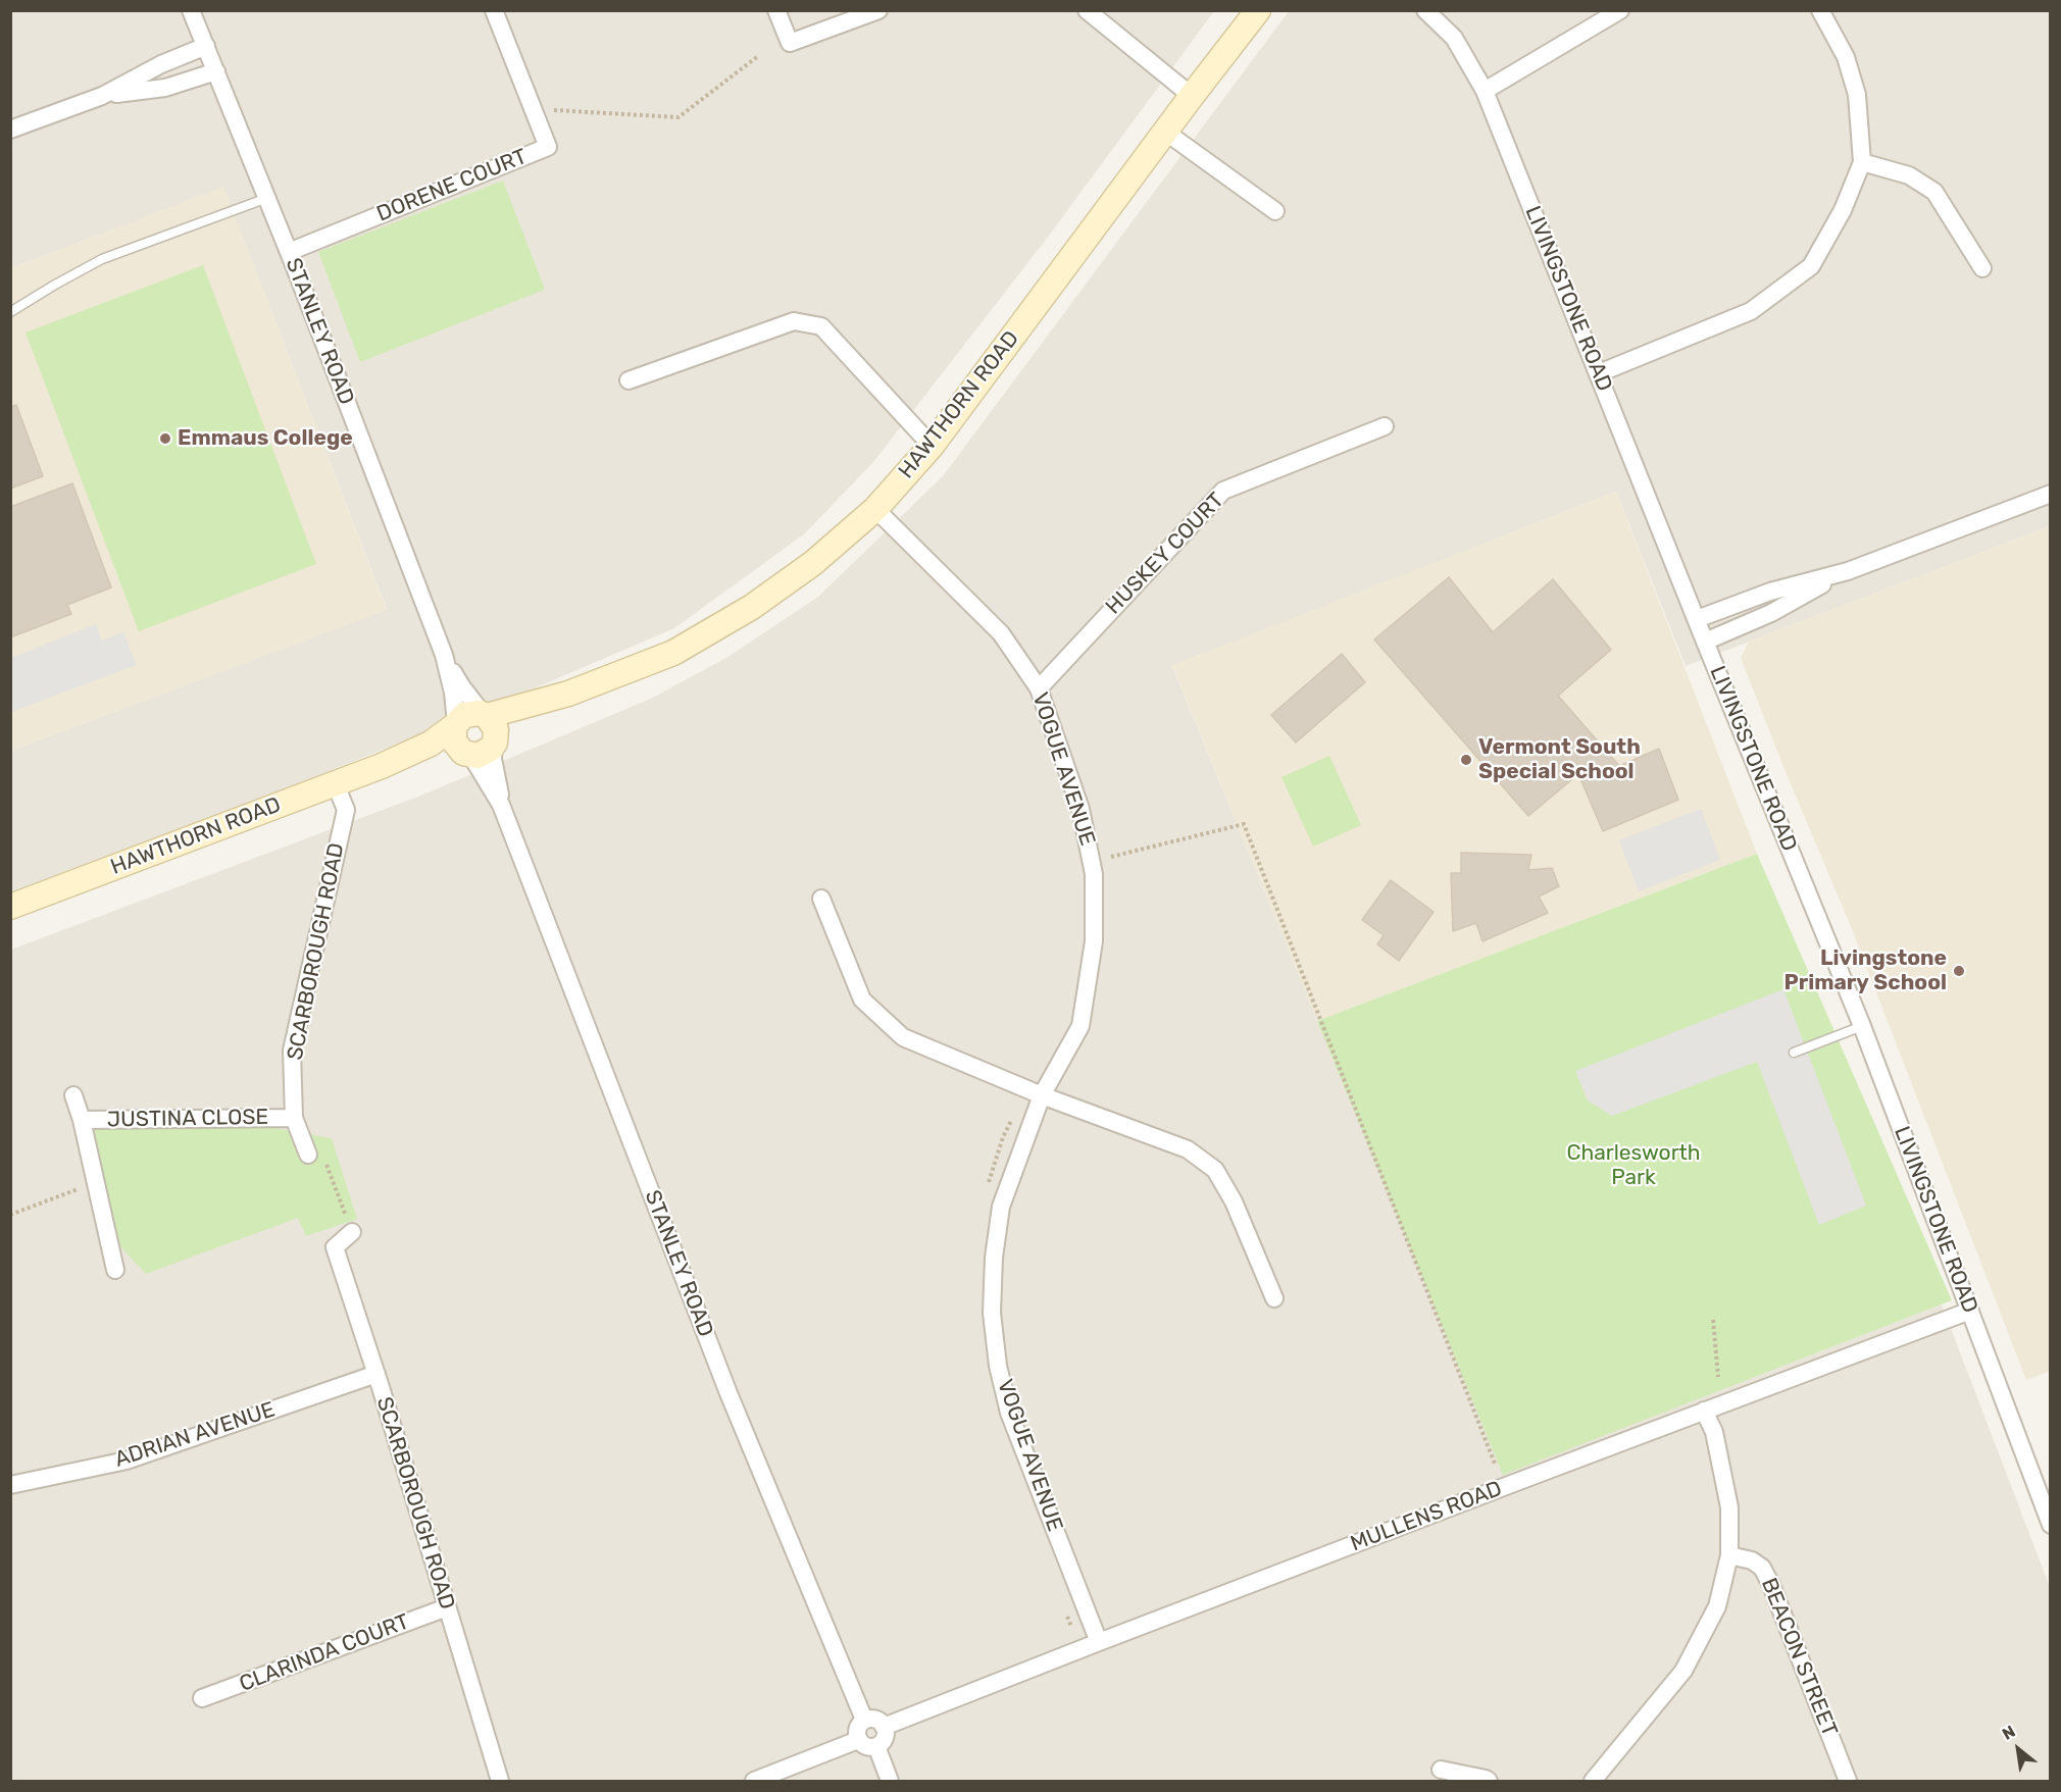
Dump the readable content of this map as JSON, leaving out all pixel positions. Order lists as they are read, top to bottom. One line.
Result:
{"streets":{"main road":["HAWTHORN ROAD"],"street":["DORENE COURT","LIVINGSTONE ROAD","STANLEY ROAD","HUSKEY COURT","VOGUE AVENUE","SCARBOROUGH ROAD","JUSTINA CLOSE","ADRIAN AVENUE","MULLENS ROAD","CLARINDA COURT","BEACON STREET"]},"crossings":[["DORENE COURT","STANLEY ROAD"],["LIVINGSTONE ROAD","MULLENS ROAD"],["STANLEY ROAD","HAWTHORN ROAD"],["STANLEY ROAD","MULLENS ROAD"],["HAWTHORN ROAD","VOGUE AVENUE"],["HAWTHORN ROAD","SCARBOROUGH ROAD"],["HUSKEY COURT","VOGUE AVENUE"],["VOGUE AVENUE","MULLENS ROAD"],["SCARBOROUGH ROAD","JUSTINA CLOSE"],["SCARBOROUGH ROAD","ADRIAN AVENUE"],["SCARBOROUGH ROAD","CLARINDA COURT"]],"parks":["Charlesworth Park"],"places":["Emmaus College","Vermont South Special School","Livingstone Primary School"],"north":"top left"}
